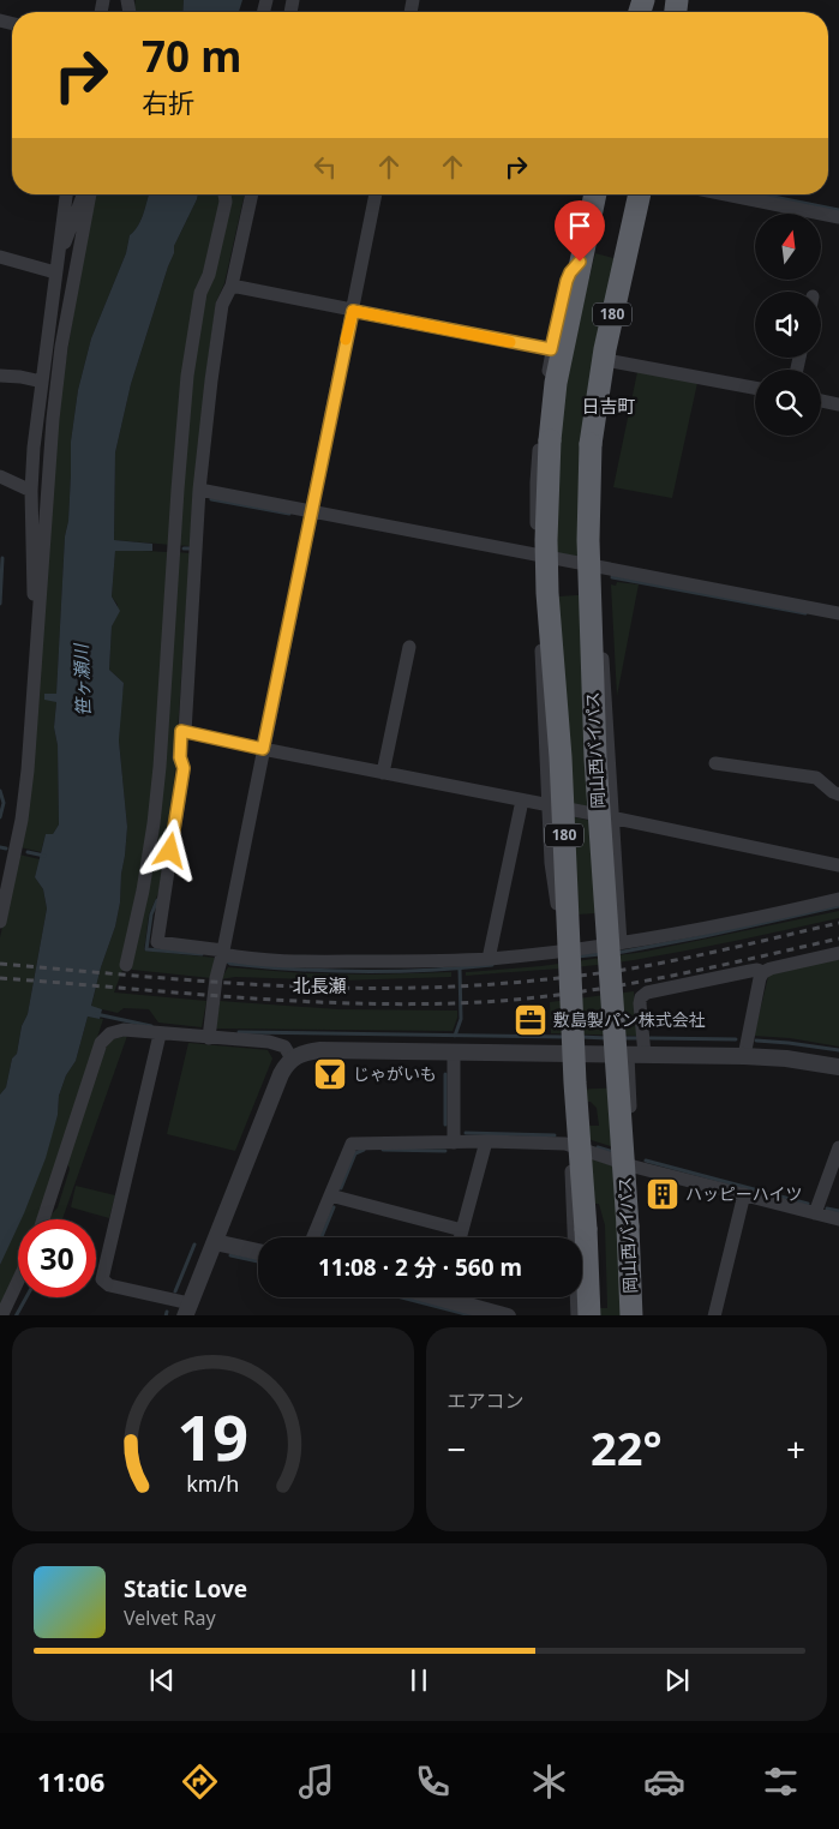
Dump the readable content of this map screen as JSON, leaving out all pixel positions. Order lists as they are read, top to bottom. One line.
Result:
{"streets":{"highway":["180","岡山西バイパス"]},"districts":["日吉町","北長瀬"],"water":["笹ヶ瀬川"],"places":{"office":["敷島製パン株式会社"],"bar":["じゃがいも"],"building":["ハッピーハイツ"]},"north":"top","page":{"turn":["70 m","右折"],"limit":"30","trip":"11:08 · 2 分 · 560 m","tile":"エアコン","heat":["−","22°","+"],"song":["Static Love","Velvet Ray"],"tabs":"11:06","gauge":["19","km/h"]}}
